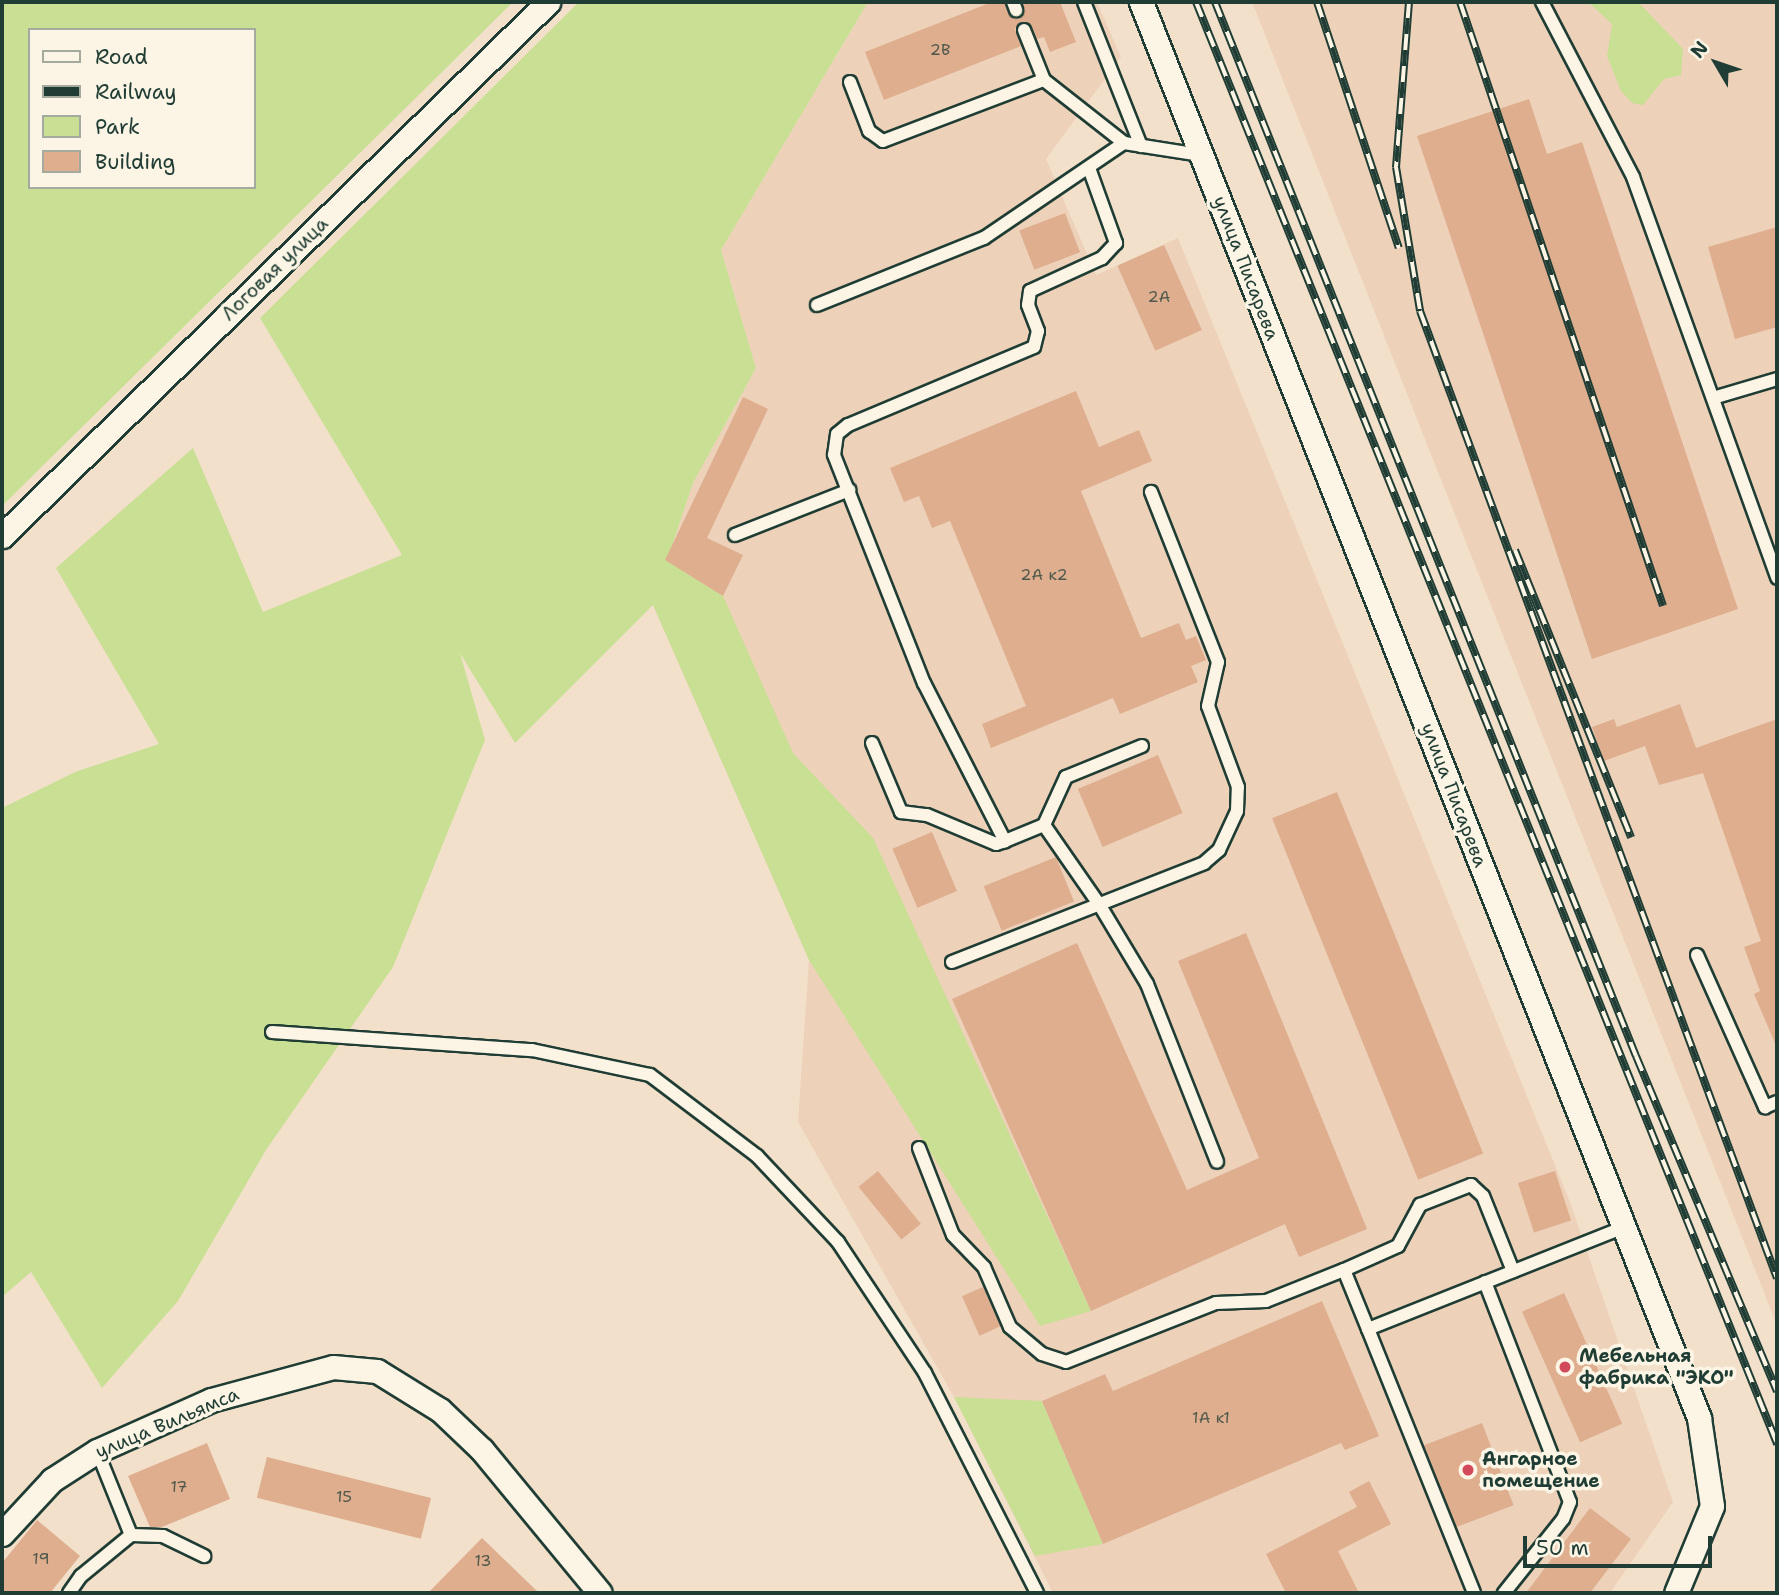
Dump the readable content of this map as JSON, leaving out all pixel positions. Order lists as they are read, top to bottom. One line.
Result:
{"streets":{"street":["улица Писарева","Логовая улица","улица Вильямса"]},"places":["Мебельная фабрика \"ЭКО\"","Ангарное помещение"],"house_numbers":["2В","2А","2А к2","1А к1","17","15","19","13"],"legend":["Road","Railway","Park","Building"],"scale_bar":"50 m","north":"top left"}
